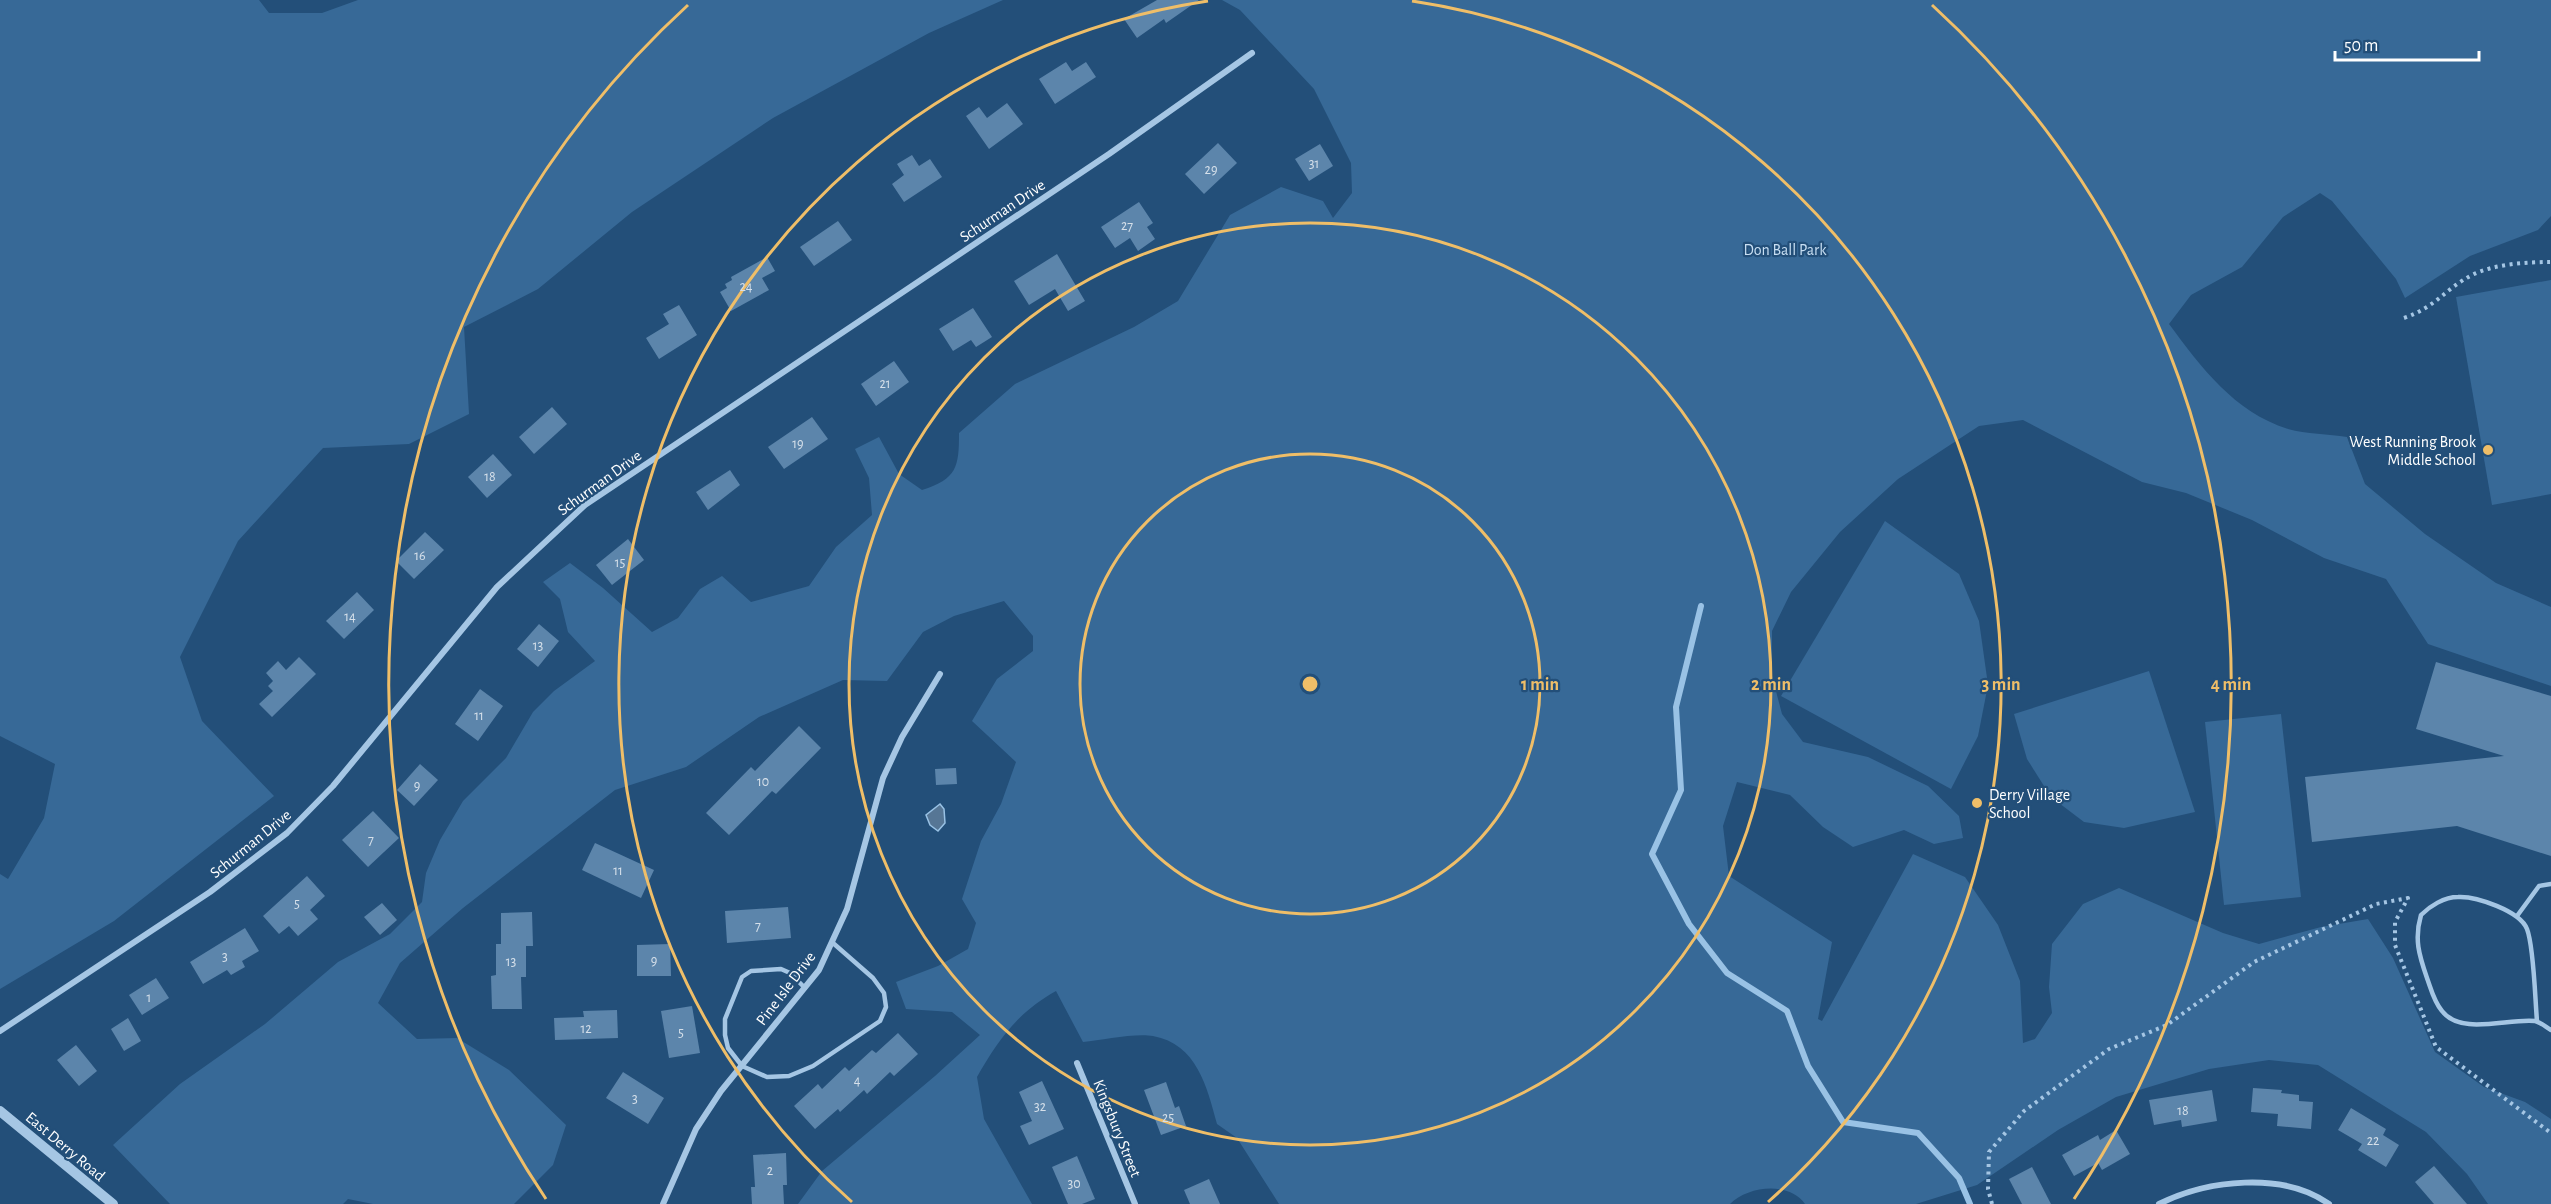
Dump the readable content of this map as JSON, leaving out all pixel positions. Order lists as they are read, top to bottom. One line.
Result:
{"streets":{"street":["Schurman Drive","Pine Isle Drive","Kingsbury Street","East Derry Road"]},"parks":["Don Ball Park"],"places":["West Running Brook Middle School","Derry Village School"],"house_numbers":["31","29","27","24","21","19","18","16","15","14","13","11","10","9","7","11","5","7","3","9","13","1","12","5","4","3","32","18","25","22","2","30"],"scale_bar":"50 m","rings":["1 min","2 min","3 min","4 min"]}
